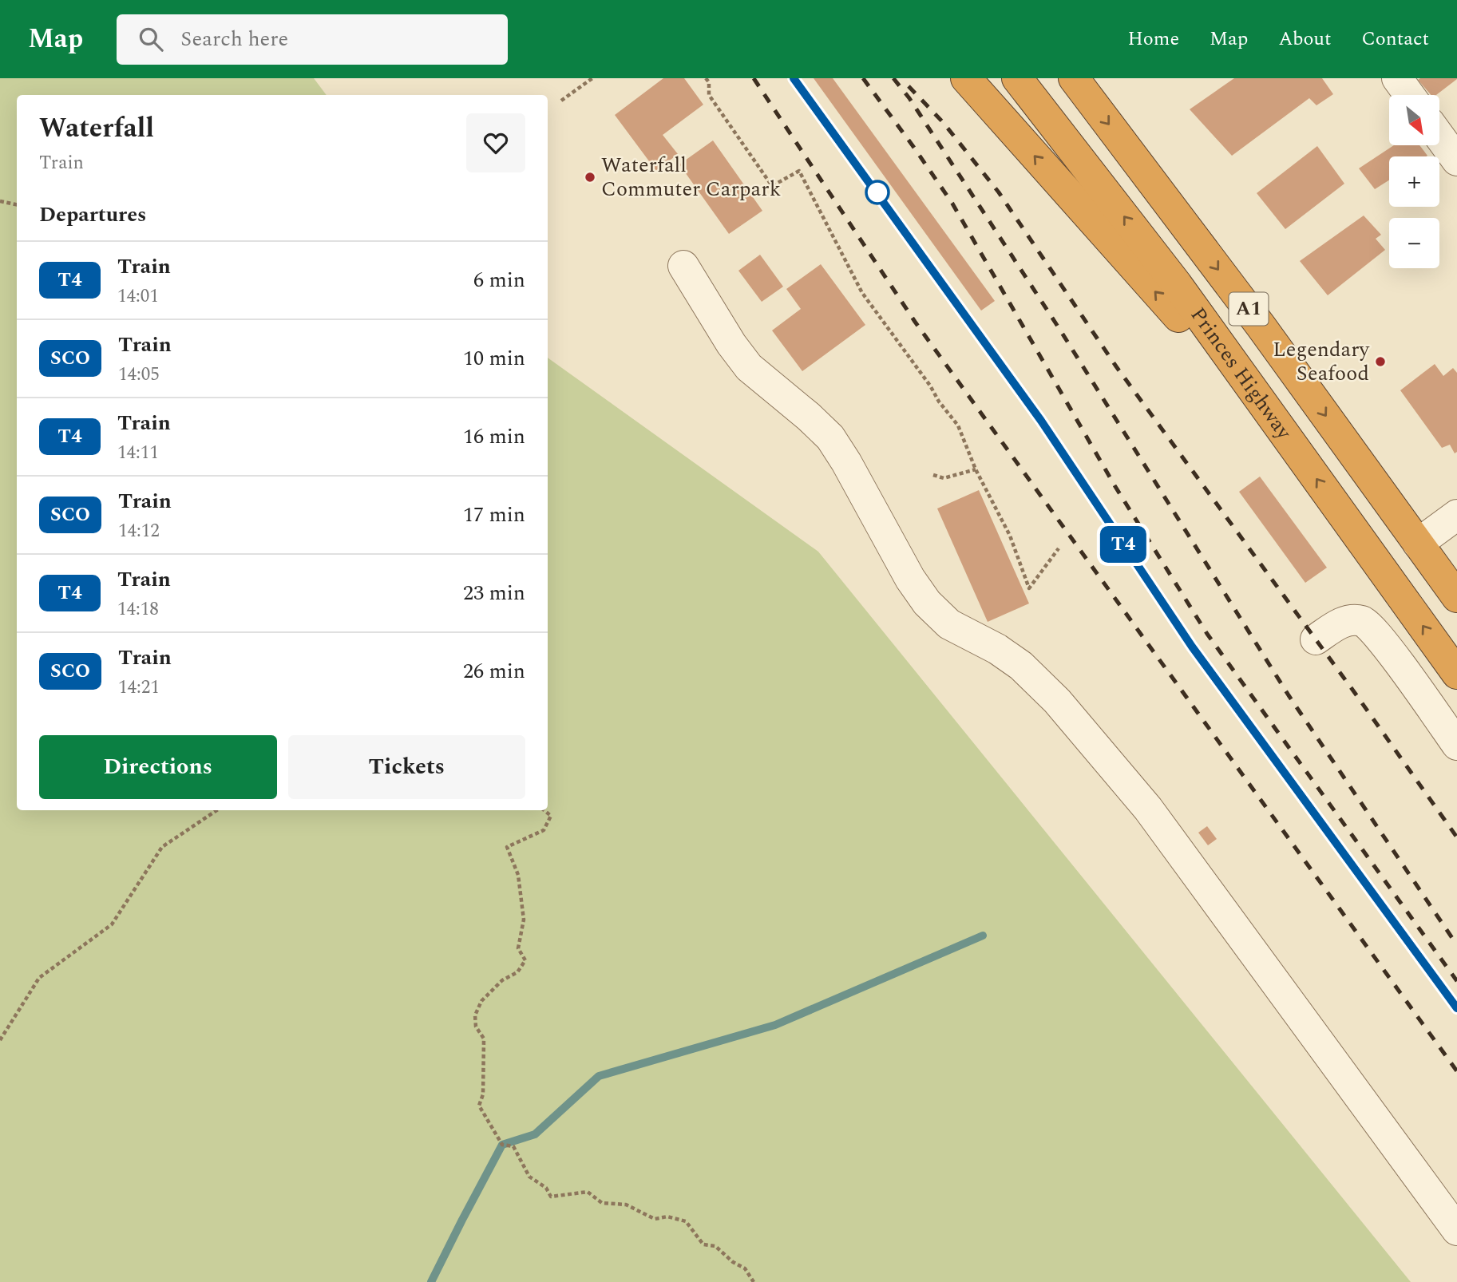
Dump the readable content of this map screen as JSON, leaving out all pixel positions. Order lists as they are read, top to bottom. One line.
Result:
{"streets":{"highway":["A1","Princes Highway"]},"places":["Waterfall Commuter Carpark","Legendary Seafood"],"north":"bottom right","page":{"header":"Map","search":"Search here","nav":["Home","Map","About","Contact"],"on_map":"T4","map_buttons":["+","−"],"heading":[["Waterfall","Train"],"Departures"],"list":[{"mark":"T4","name":"Train","note":"14:01","value":"6 min"},{"mark":"SCO","name":"Train","note":"14:05","value":"10 min"},{"mark":"T4","name":"Train","note":"14:11","value":"16 min"},{"mark":"SCO","name":"Train","note":"14:12","value":"17 min"},{"mark":"T4","name":"Train","note":"14:18","value":"23 min"},{"mark":"SCO","name":"Train","note":"14:21","value":"26 min"}],"buttons":["Directions","Tickets"]}}
